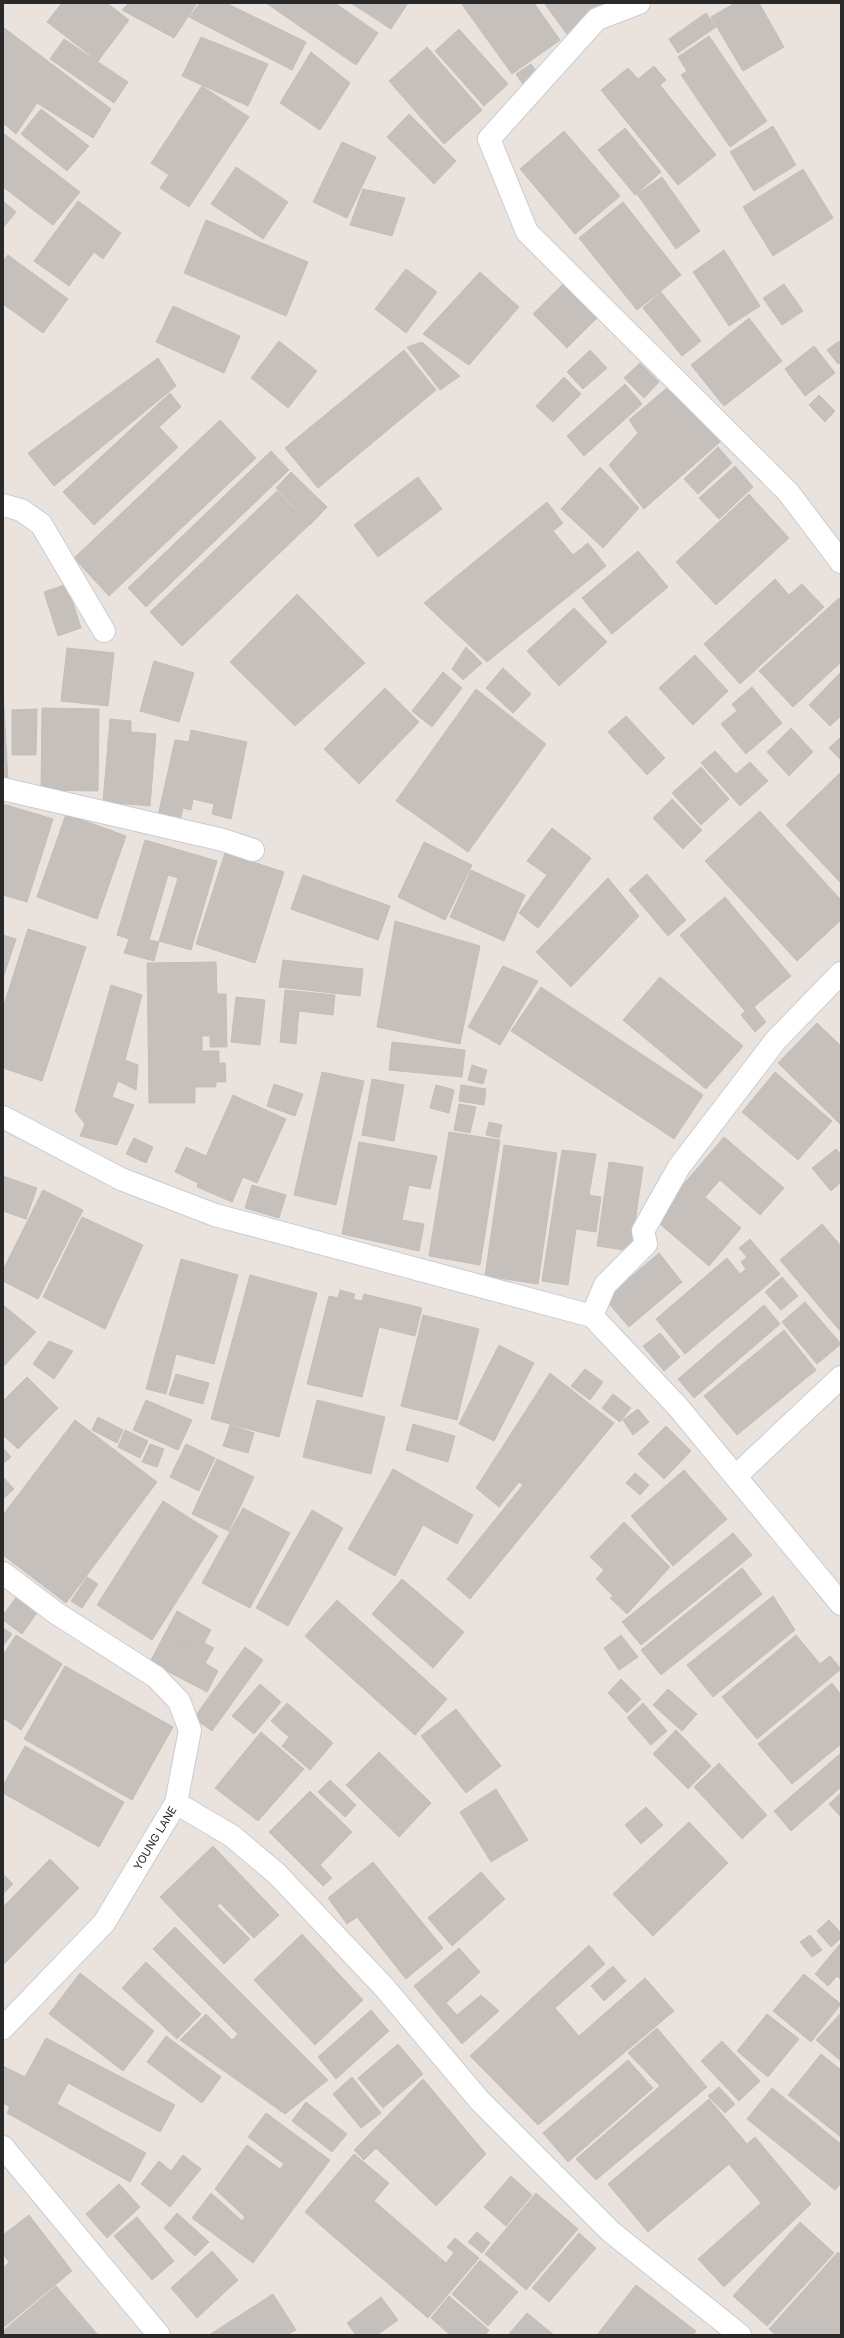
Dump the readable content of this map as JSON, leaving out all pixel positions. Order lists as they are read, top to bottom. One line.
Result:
{"streets":{"street":["YOUNG LANE"]}}
